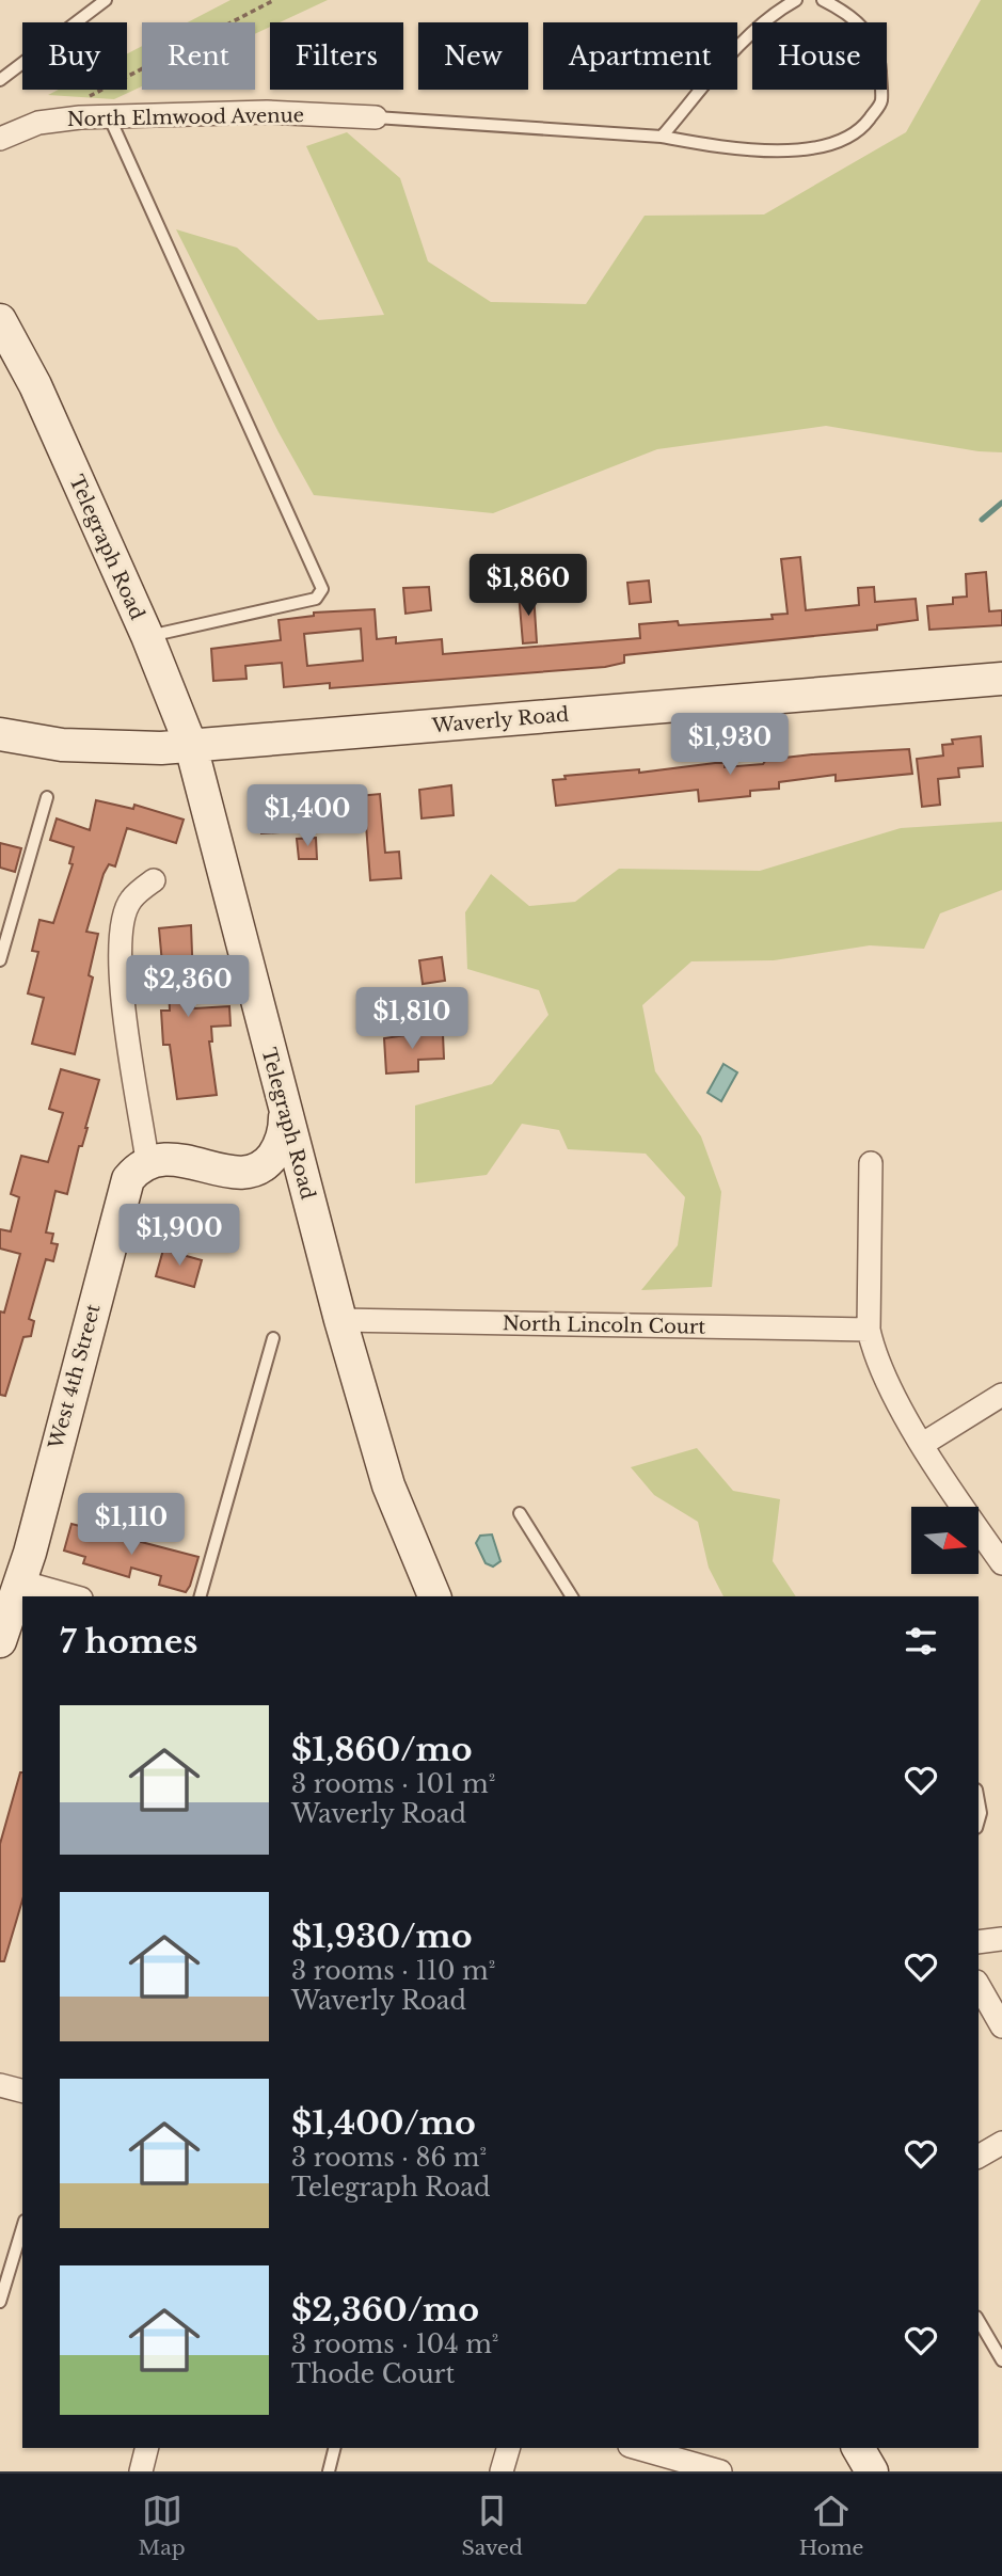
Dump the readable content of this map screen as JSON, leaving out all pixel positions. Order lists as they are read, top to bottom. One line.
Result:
{"streets":{"street":["North Elmwood Avenue","Telegraph Road","Waverly Road","North Lincoln Court","West 4th Street"]},"crossings":[["Telegraph Road","Waverly Road"],["Telegraph Road","North Lincoln Court"]],"north":"right","page":{"chip":["Buy","Rent","Filters","New","Apartment","House"],"price":["$1,860","$1,930","$1,400","$2,360","$1,810","$1,900","$1,110"],"heading":"7 homes","list":[{"name":"$1,860/mo","note":"3 rooms · 101 m² · Waverly Road"},{"name":"$1,930/mo","note":"3 rooms · 110 m² · Waverly Road"},{"name":"$1,400/mo","note":"3 rooms · 86 m² · Telegraph Road"},{"name":"$2,360/mo","note":"3 rooms · 104 m² · Thode Court"}],"tabs":["Map","Saved","Home"]}}
